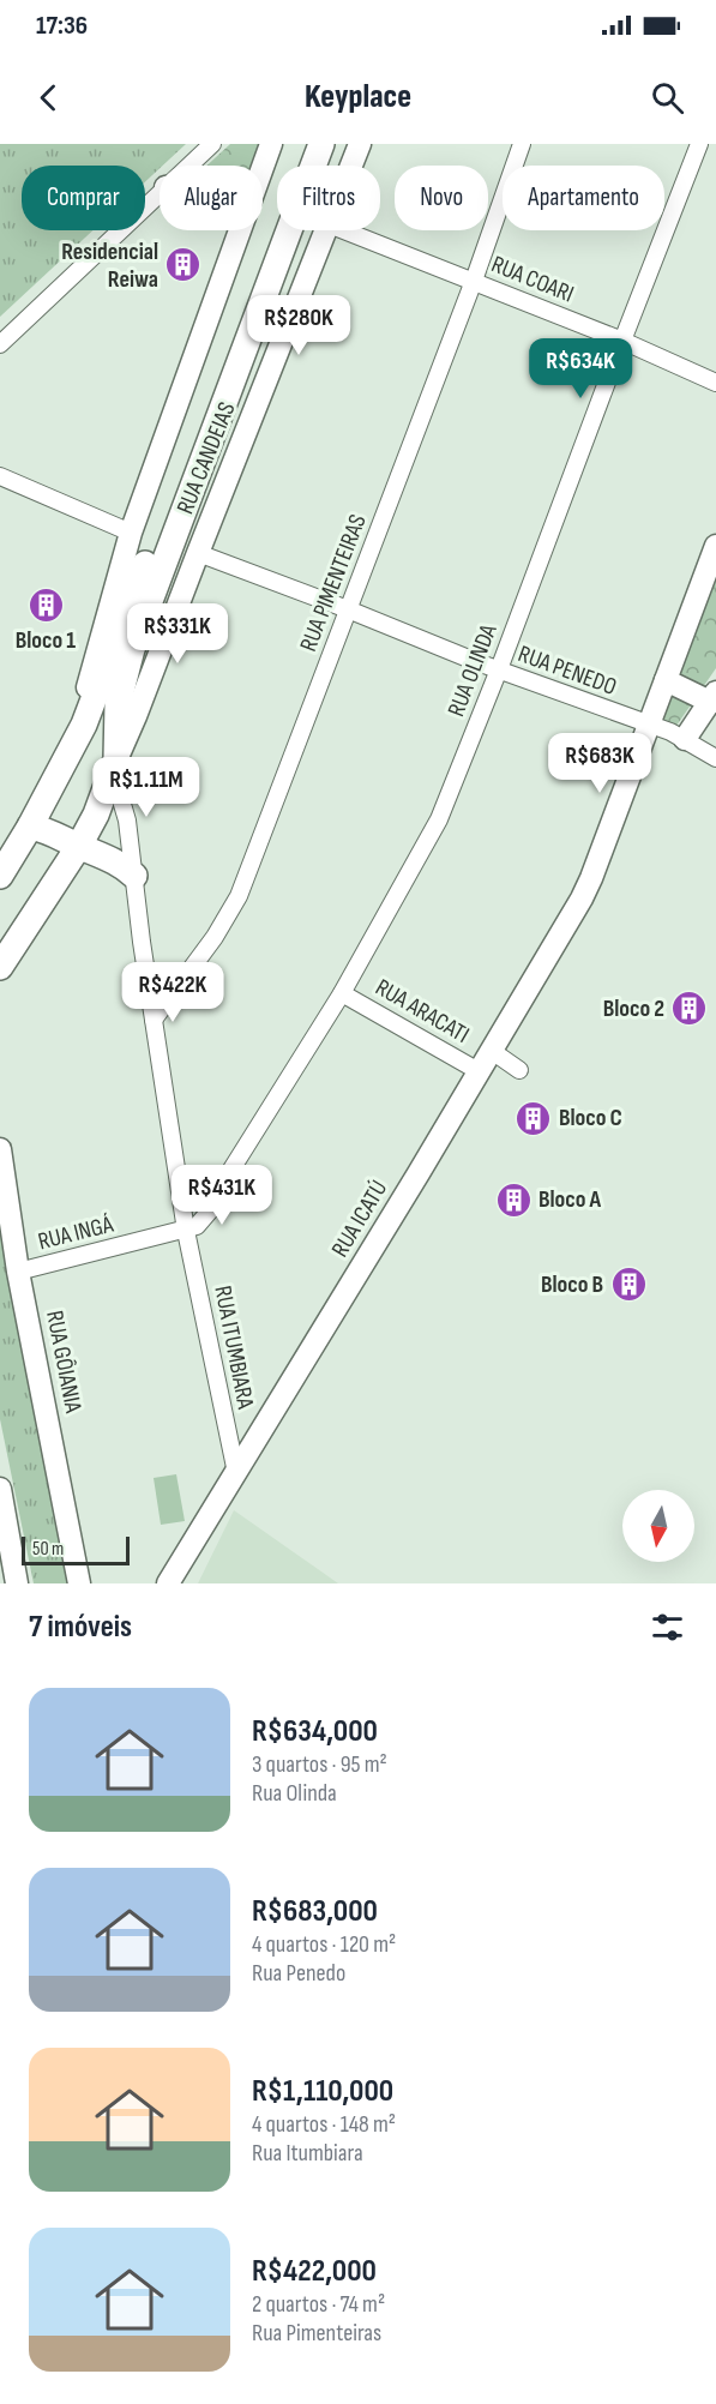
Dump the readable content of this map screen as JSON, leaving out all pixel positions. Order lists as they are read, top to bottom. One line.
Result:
{"streets":{"street":["RUA COARI","RUA CANDEIAS","RUA PIMENTEIRAS","RUA OLINDA","RUA PENEDO","RUA ARACATI","RUA ICATÚ","RUA INGÁ","RUA ITUMBIARA","RUA GÔIANIA"]},"crossings":[["RUA COARI","RUA PIMENTEIRAS"],["RUA COARI","RUA OLINDA"],["RUA CANDEIAS","RUA PENEDO"],["RUA PIMENTEIRAS","RUA PENEDO"],["RUA OLINDA","RUA PENEDO"],["RUA OLINDA","RUA ARACATI"],["RUA OLINDA","RUA INGÁ"],["RUA OLINDA","RUA ITUMBIARA"],["RUA PENEDO","RUA ICATÚ"],["RUA ARACATI","RUA ICATÚ"],["RUA ICATÚ","RUA ITUMBIARA"],["RUA INGÁ","RUA ITUMBIARA"],["RUA INGÁ","RUA GÔIANIA"]],"places":{"building":["Residencial Reiwa","Bloco 1","Bloco 2","Bloco C","Bloco A","Bloco B"]},"scale_bar":"50 m","north":"bottom","page":{"status":"17:36","header":"Keyplace","chip":["Comprar","Alugar","Filtros","Novo","Apartamento"],"price":["R$280K","R$634K","R$331K","R$683K","R$1.11M","R$422K","R$431K"],"scale":"50 m","heading":"7 imóveis","list":[{"name":"R$634,000","note":"3 quartos · 95 m² · Rua Olinda"},{"name":"R$683,000","note":"4 quartos · 120 m² · Rua Penedo"},{"name":"R$1,110,000","note":"4 quartos · 148 m² · Rua Itumbiara"},{"name":"R$422,000","note":"2 quartos · 74 m² · Rua Pimenteiras"}]}}
